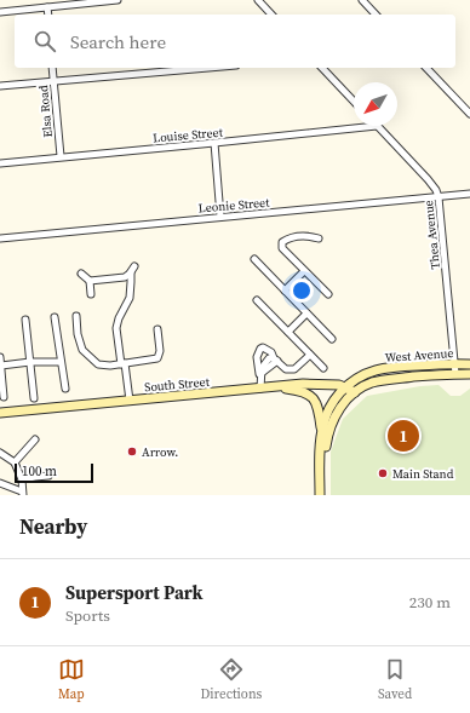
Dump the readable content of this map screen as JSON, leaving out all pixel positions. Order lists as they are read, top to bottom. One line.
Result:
{"streets":{"street":["Elsa Road","Louise Street","Leonie Street","Thea Avenue","West Avenue","South Street"]},"crossings":[["Elsa Road","Louise Street"],["Louise Street","Thea Avenue"],["Leonie Street","Thea Avenue"],["Thea Avenue","West Avenue"],["West Avenue","South Street"]],"places":["Arrow.","Main Stand"],"scale_bar":"100 m","north":"bottom left","page":{"search":"Search here","pins":"1","scale":"100 m","heading":"Nearby","list":[{"mark":"1","name":"Supersport Park","note":"Sports","value":"230 m"}],"nav":["Map","Directions","Saved"]}}
